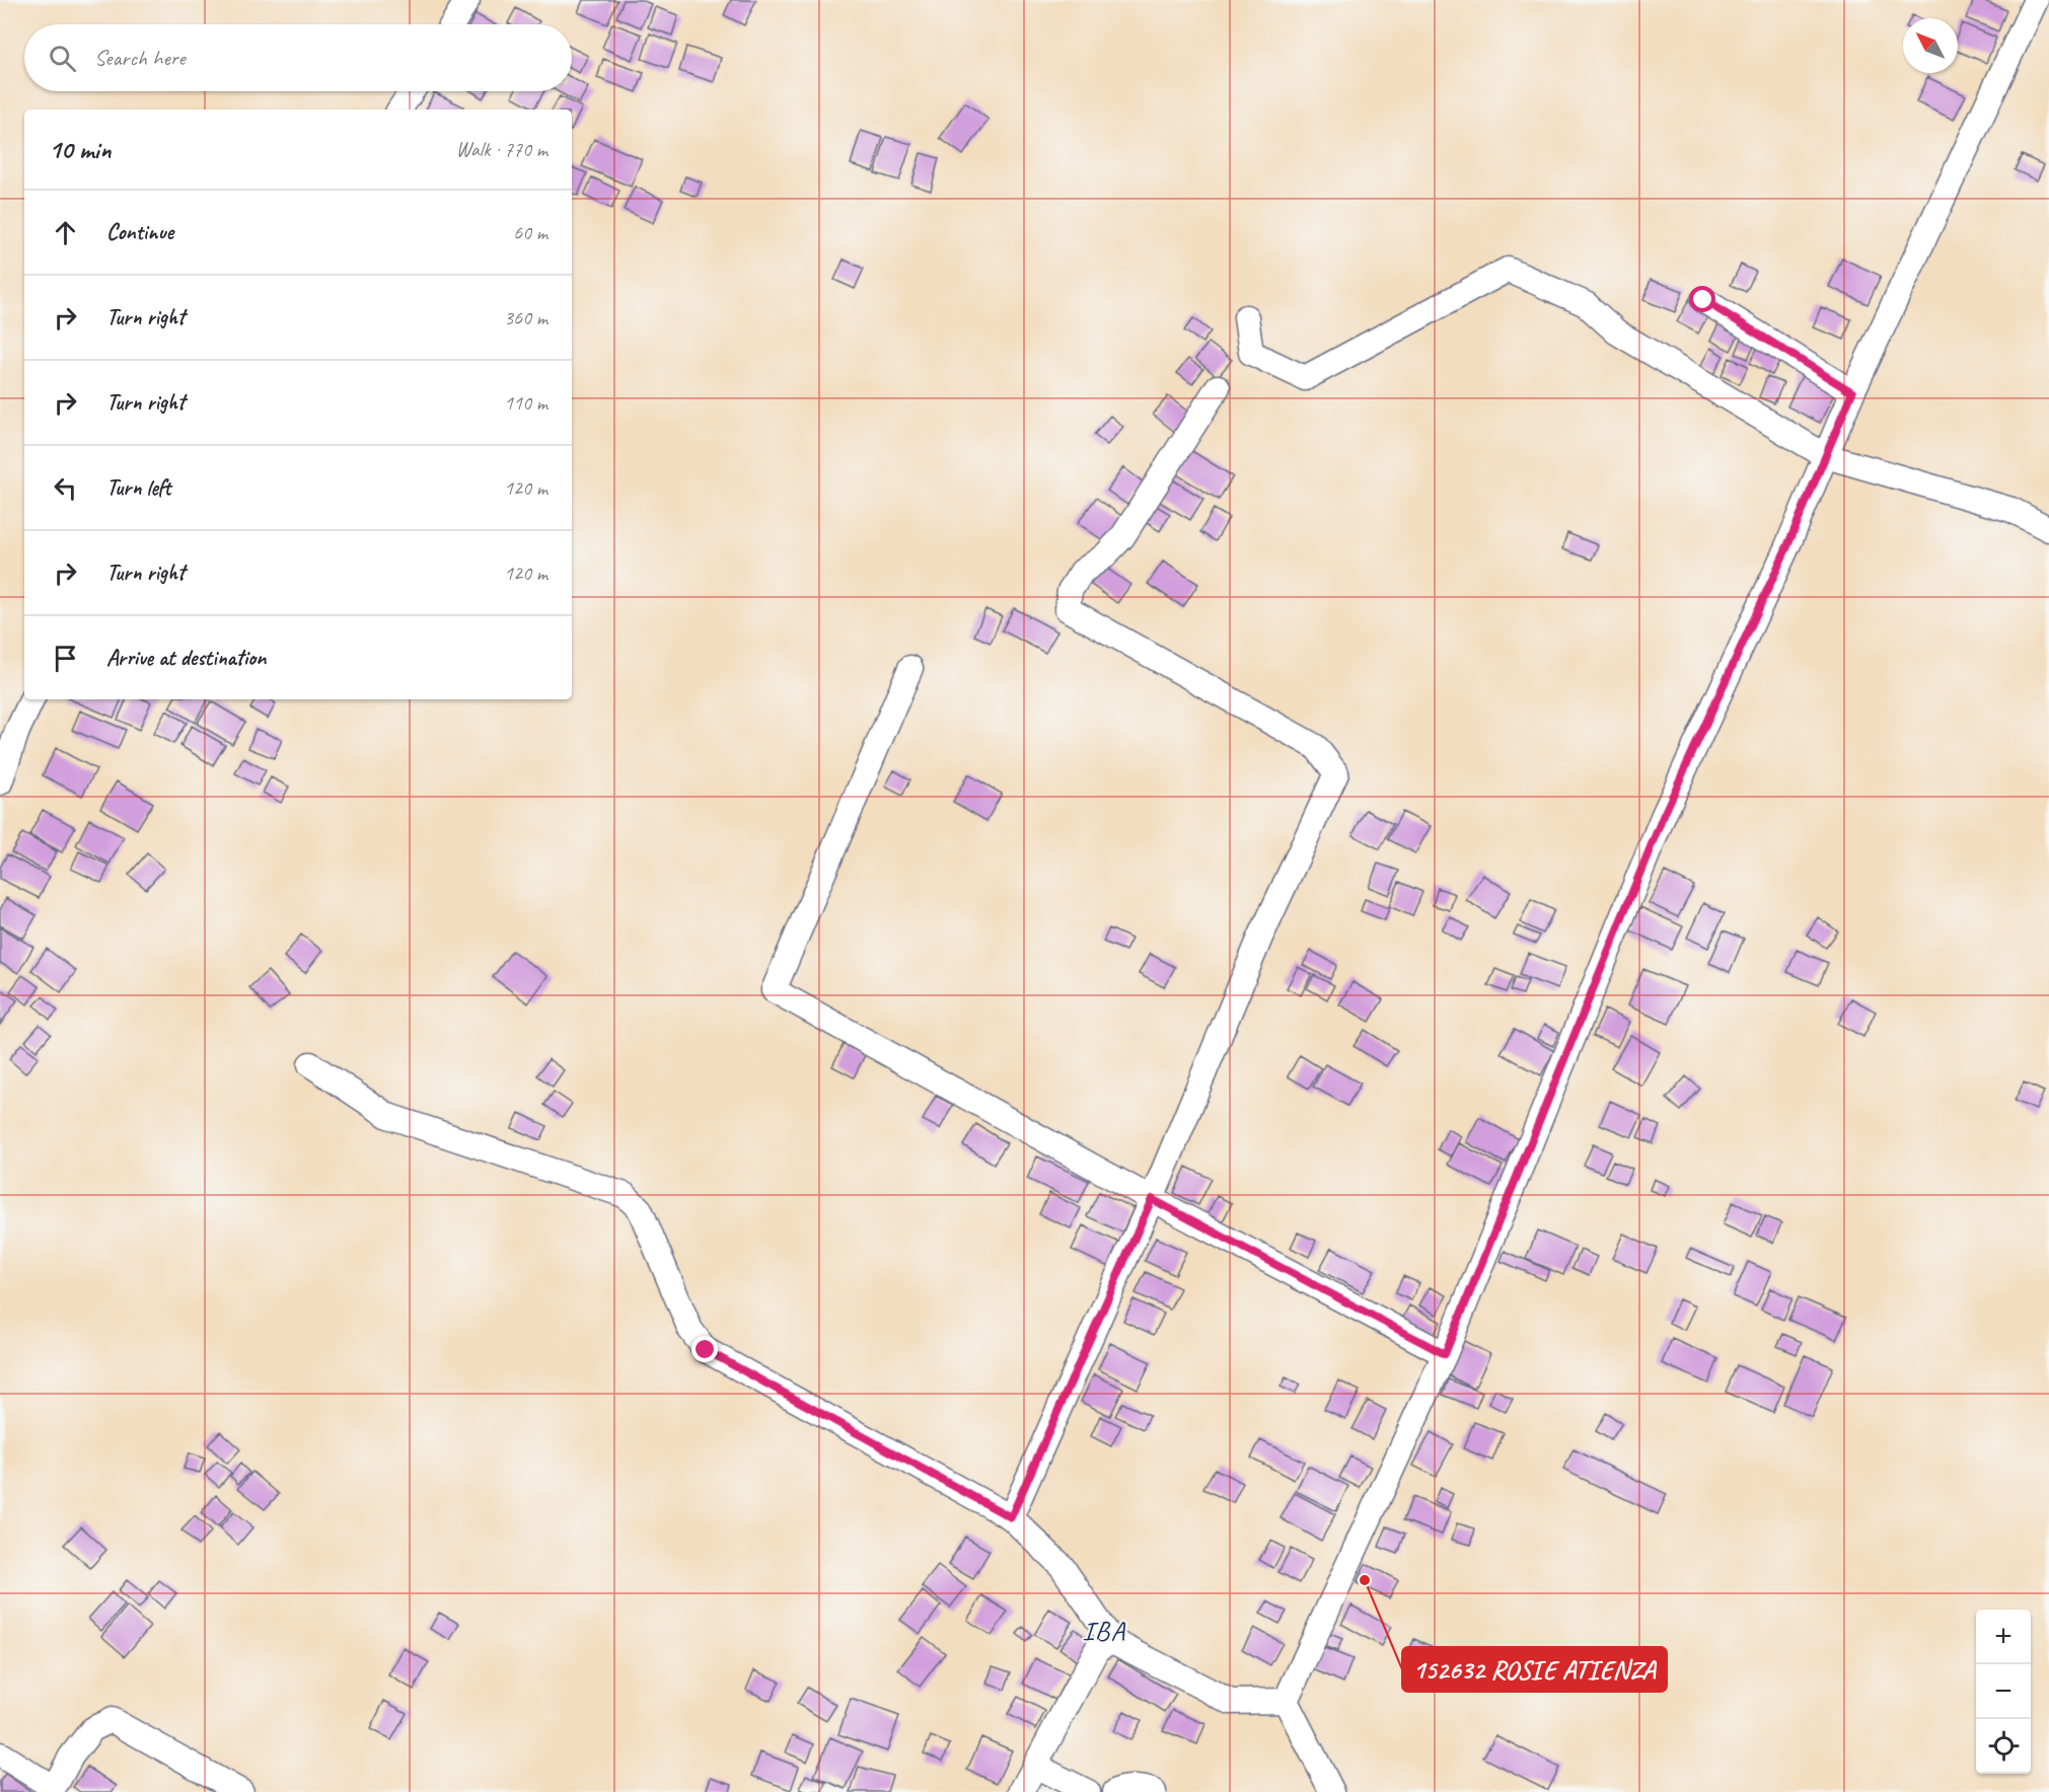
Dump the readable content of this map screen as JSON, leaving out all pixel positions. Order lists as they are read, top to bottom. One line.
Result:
{"districts":["IBA"],"places":["152632 ROSIE ATIENZA"],"north":"top left","page":{"search":"Search here","heading":["10 min","Walk · 770 m"],"list":[["Continue","60 m"],["Turn right","360 m"],["Turn right","110 m"],["Turn left","120 m"],["Turn right","120 m"],"Arrive at destination"],"map_buttons":["+","−"]}}
